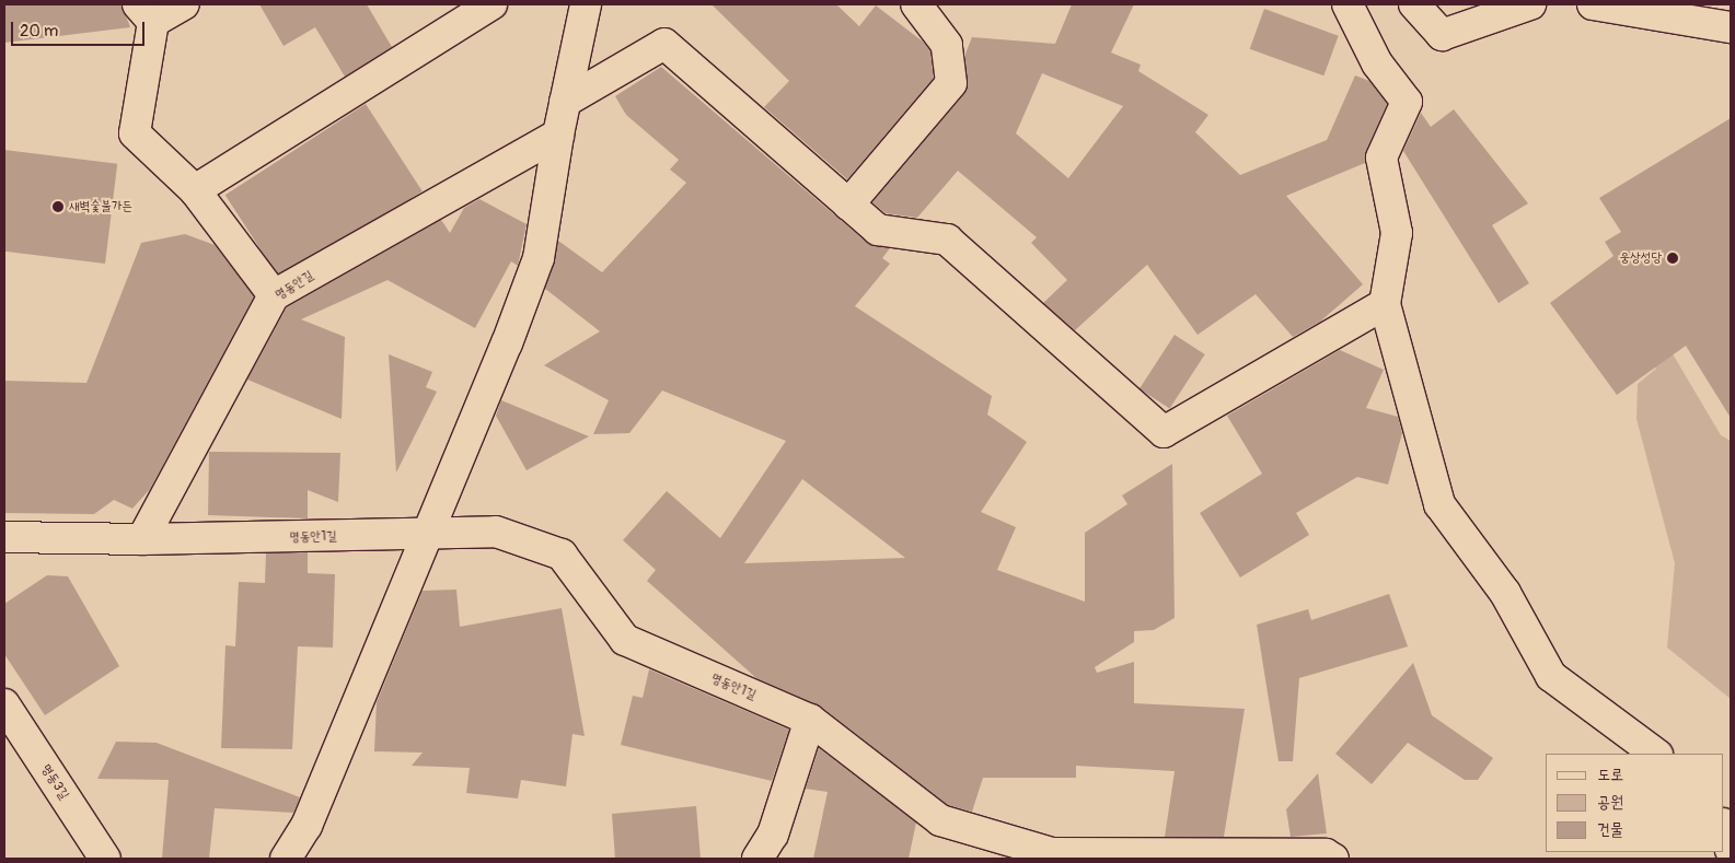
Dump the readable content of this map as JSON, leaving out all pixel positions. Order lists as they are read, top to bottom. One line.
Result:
{"streets":{"street":["명동안길","명동안1길","명동3길"]},"crossings":[["명동안길","명동안1길"]],"places":["새벽숯불가든","웅상성당"],"legend":["도로","공원","건물"],"scale_bar":"20 m"}
